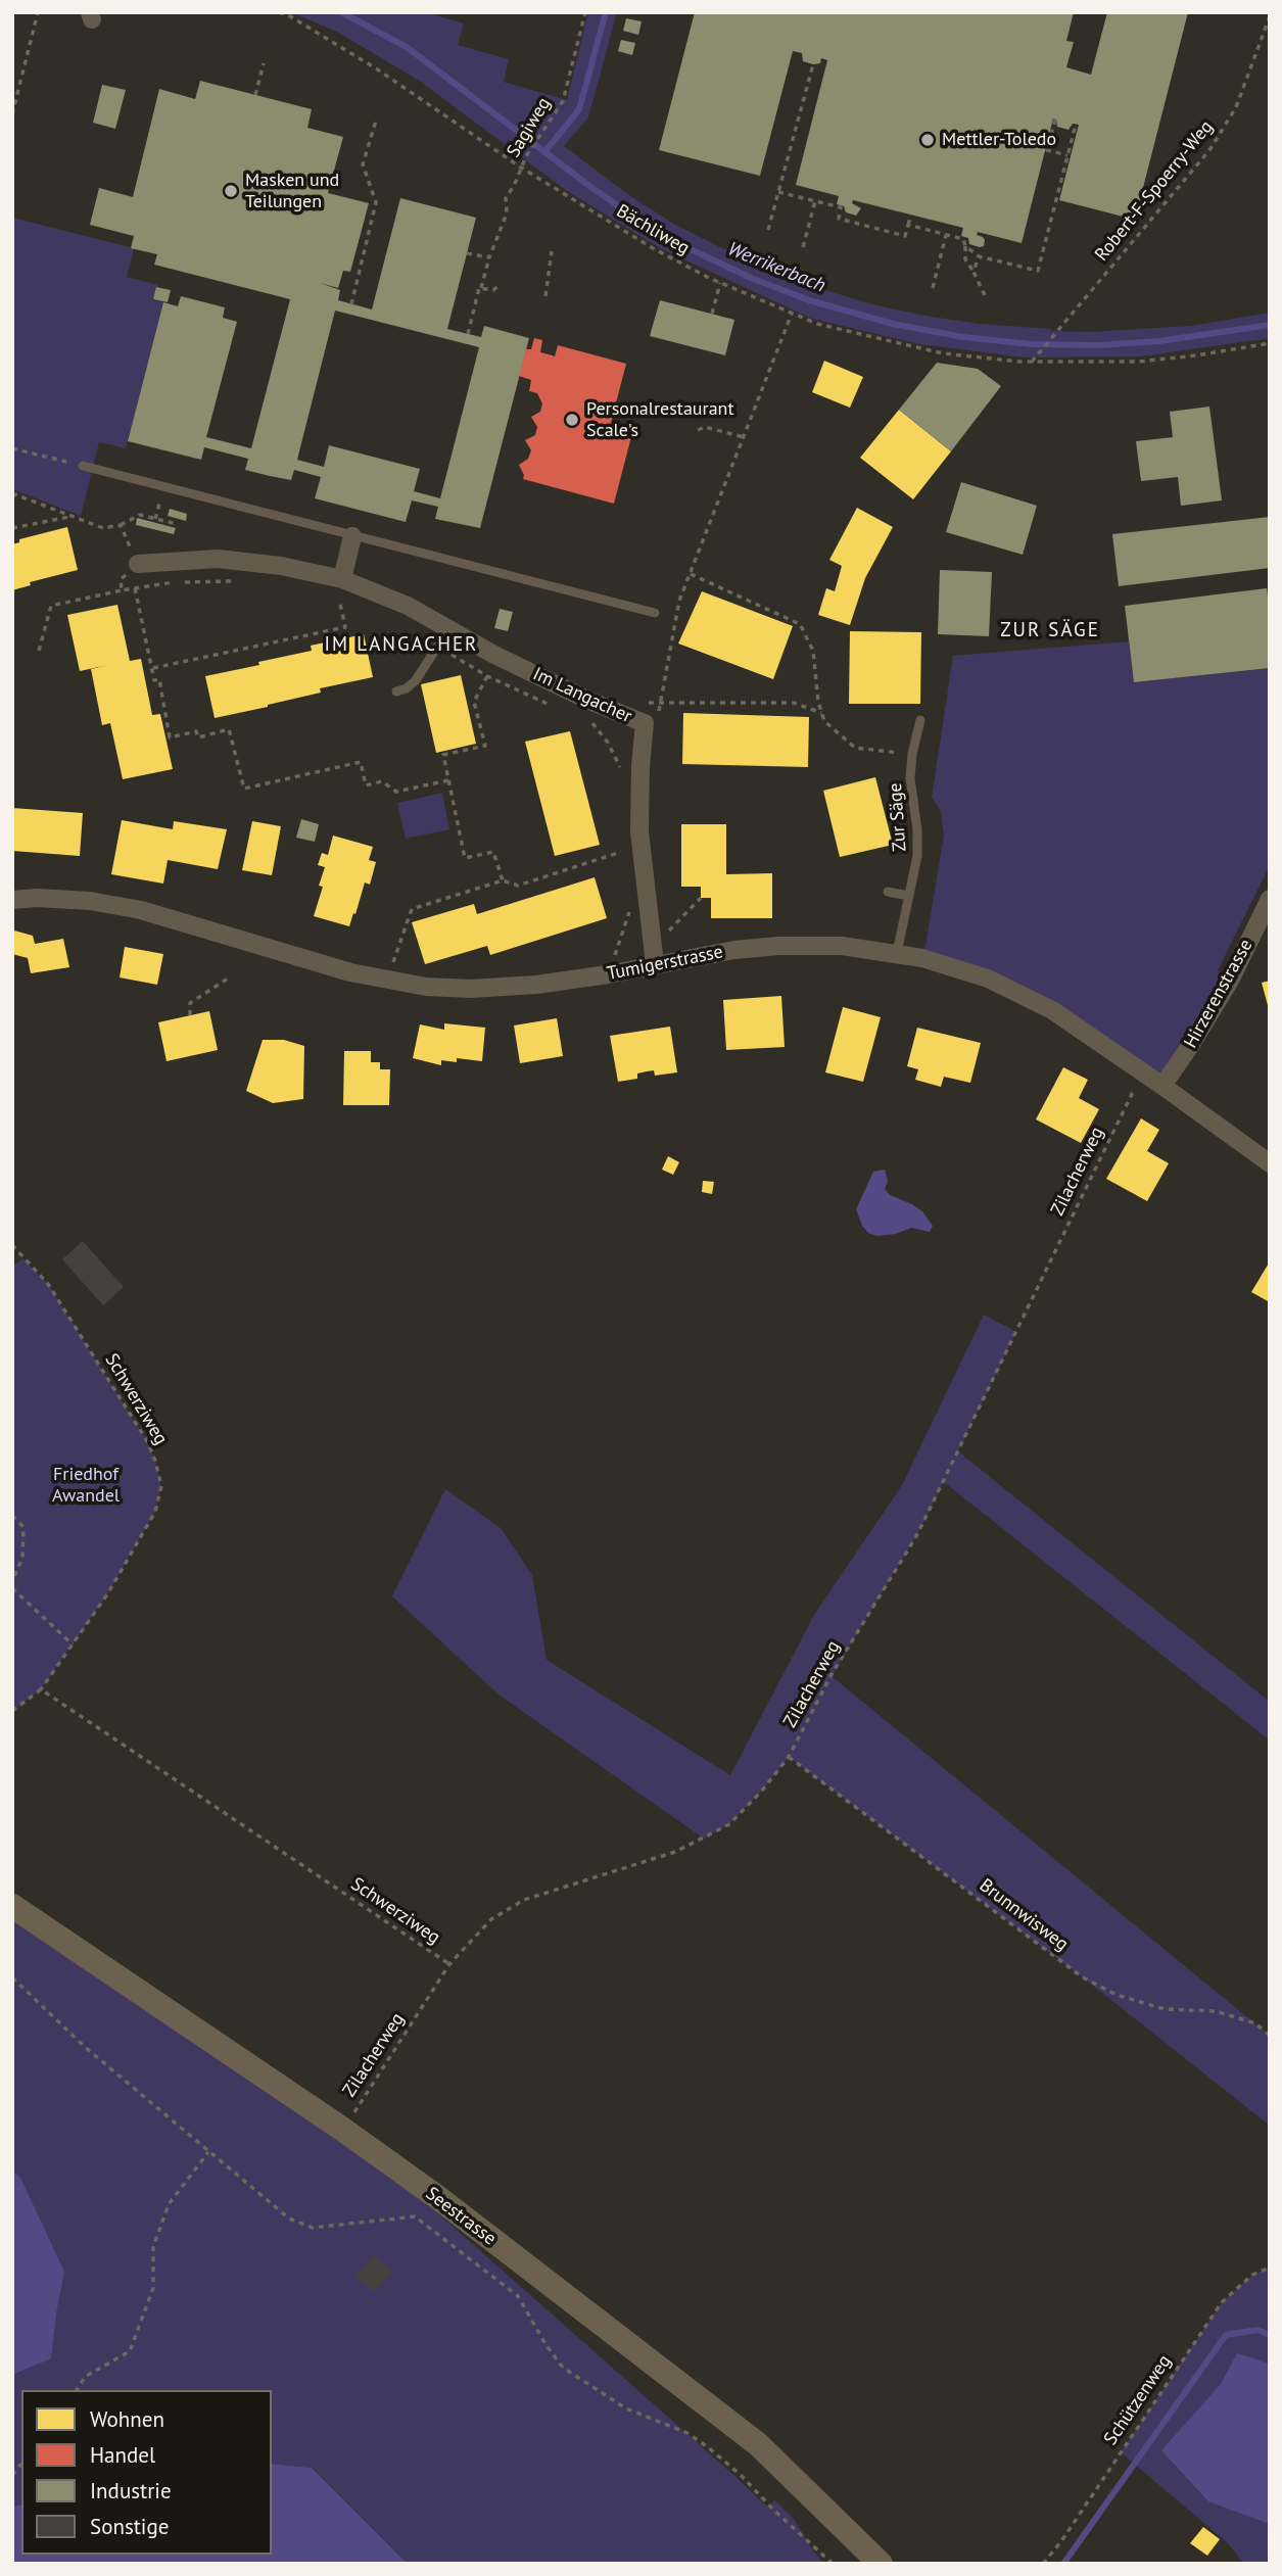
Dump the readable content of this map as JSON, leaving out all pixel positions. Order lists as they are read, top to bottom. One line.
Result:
{"streets":{"street":["Im Langacher","Tumigerstrasse","Hirzerenstrasse","Seestrasse"],"lane":["Zur Säge"],"path":["Sagiweg","Robert-F-Spoerry-Weg","Bächliweg","Zilacherweg","Schwerziweg","Brunnwisweg","Schützenweg"]},"crossings":[["Sagiweg","Bächliweg"],["Robert-F-Spoerry-Weg","Bächliweg"],["Im Langacher","Tumigerstrasse"],["Zur Säge","Tumigerstrasse"],["Tumigerstrasse","Hirzerenstrasse"],["Tumigerstrasse","Zilacherweg"],["Zilacherweg","Schwerziweg"],["Zilacherweg","Brunnwisweg"],["Zilacherweg","Seestrasse"]],"districts":["ZUR SÄGE","IM LANGACHER"],"water":["Werrikerbach"],"parks":["Friedhof Awandel"],"places":["Mettler-Toledo","Masken und Teilungen","Personalrestaurant Scale's"],"legend":["Wohnen","Handel","Industrie","Sonstige"]}
